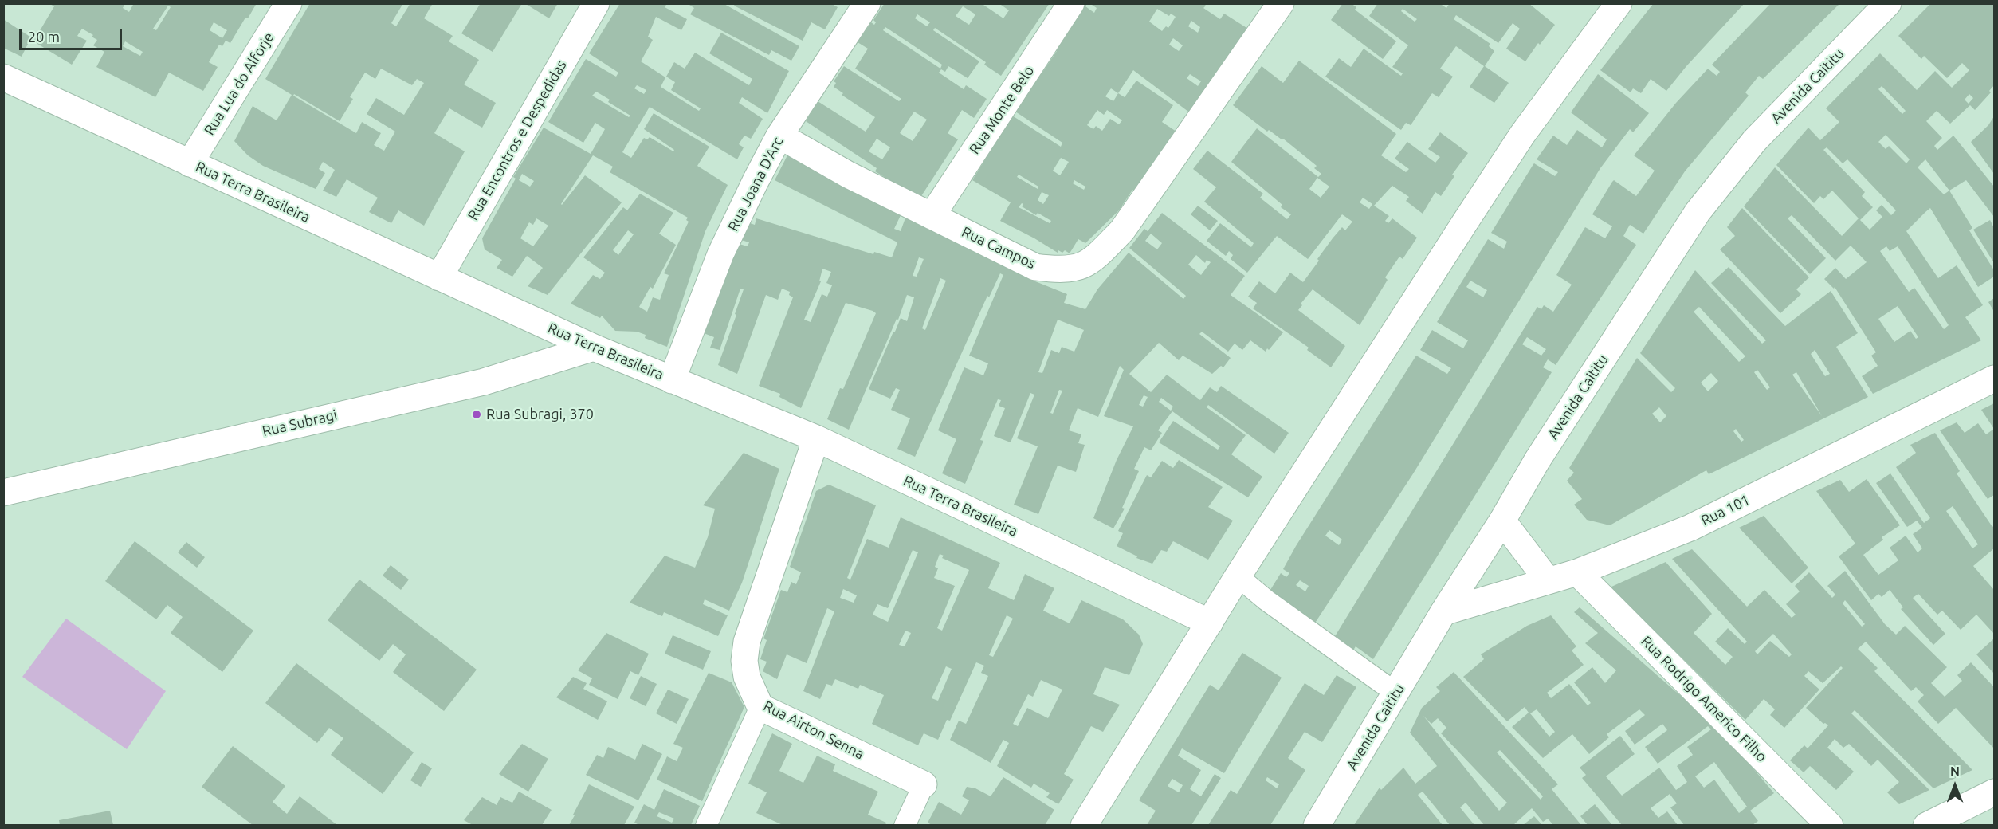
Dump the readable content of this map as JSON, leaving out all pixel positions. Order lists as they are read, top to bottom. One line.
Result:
{"streets":{"street":["Rua Lua do Alforje","Avenida Caititu","Rua Monte Belo","Rua Encontros e Despedidas","Rua Joana D'Arc","Rua Terra Brasileira","Rua Campos","Rua Subragi","Rua 101","Rua Rodrigo Americo Filho","Rua Airton Senna"]},"crossings":[["Rua Lua do Alforje","Rua Terra Brasileira"],["Avenida Caititu","Rua 101"],["Rua Monte Belo","Rua Campos"],["Rua Encontros e Despedidas","Rua Terra Brasileira"],["Rua Joana D'Arc","Rua Terra Brasileira"],["Rua Joana D'Arc","Rua Campos"],["Rua Terra Brasileira","Rua Subragi"],["Rua Terra Brasileira","Rua Airton Senna"],["Rua 101","Rua Rodrigo Americo Filho"]],"places":["Rua Subragi, 370"],"scale_bar":"20 m","north":"top"}
